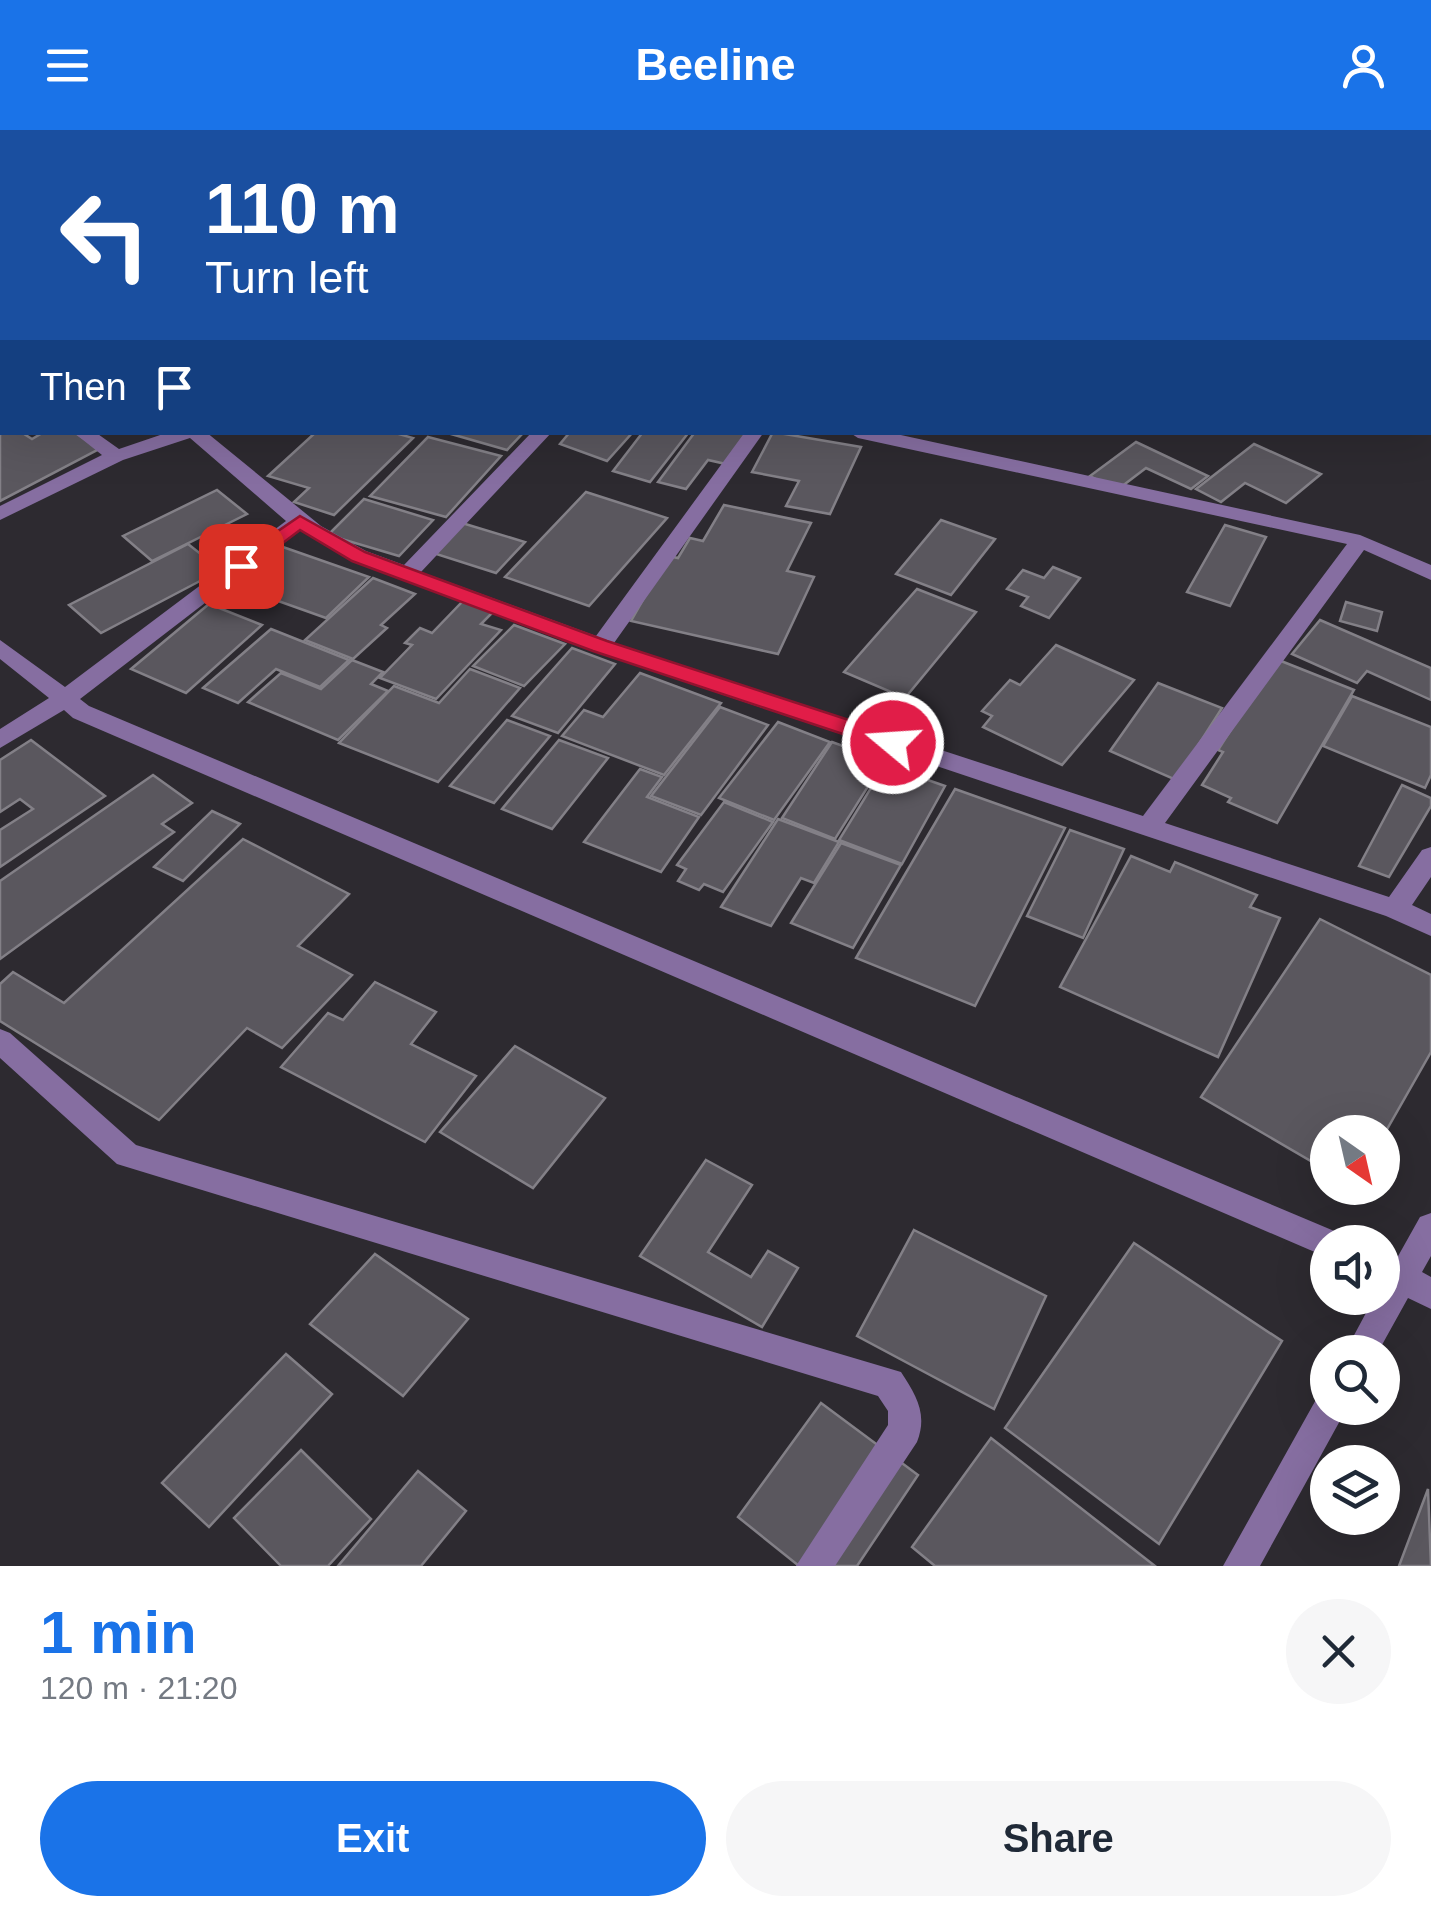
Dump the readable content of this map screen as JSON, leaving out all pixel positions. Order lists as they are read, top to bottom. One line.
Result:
{"north":"bottom right","page":{"header":"Beeline","turn":["110 m","Turn left"],"then":"Then","heading":["1 min","120 m · 21:20"],"buttons":["Exit","Share"]}}
